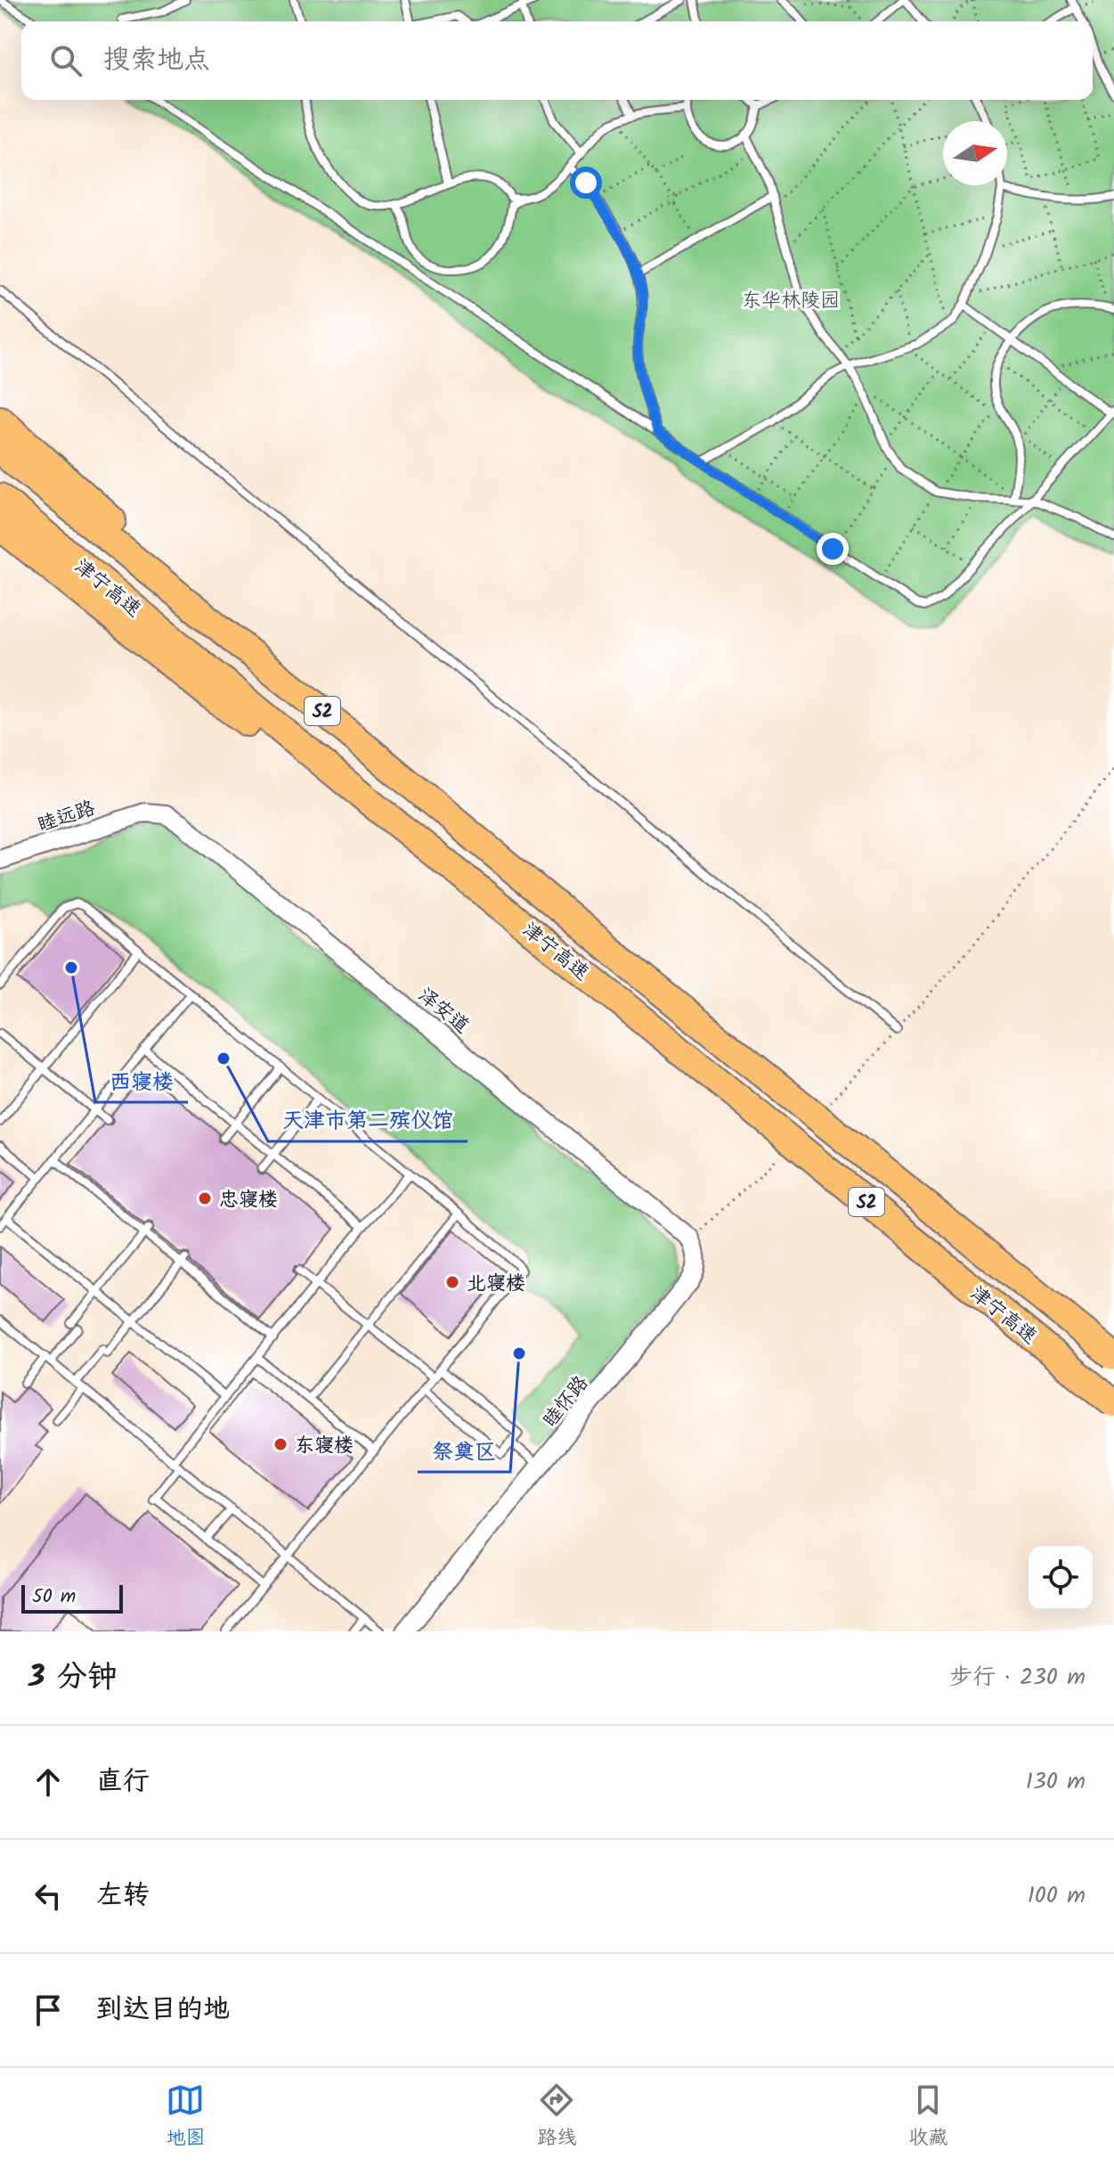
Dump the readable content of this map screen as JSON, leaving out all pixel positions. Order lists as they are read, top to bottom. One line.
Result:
{"streets":{"highway":["津宁高速","S2"],"street":["睦远路","泽安道","睦怀路"]},"crossings":[["睦远路","泽安道"],["泽安道","睦怀路"]],"parks":["东华林陵园"],"places":["西寝楼","天津市第二殡仪馆","忠寝楼","北寝楼","祭奠区","东寝楼"],"scale_bar":"50 m","north":"right","page":{"search":"搜索地点","scale":"50 m","heading":["3 分钟","步行 · 230 m"],"list":[["直行","130 m"],["左转","100 m"],"到达目的地"],"nav":["地图","路线","收藏"]}}
